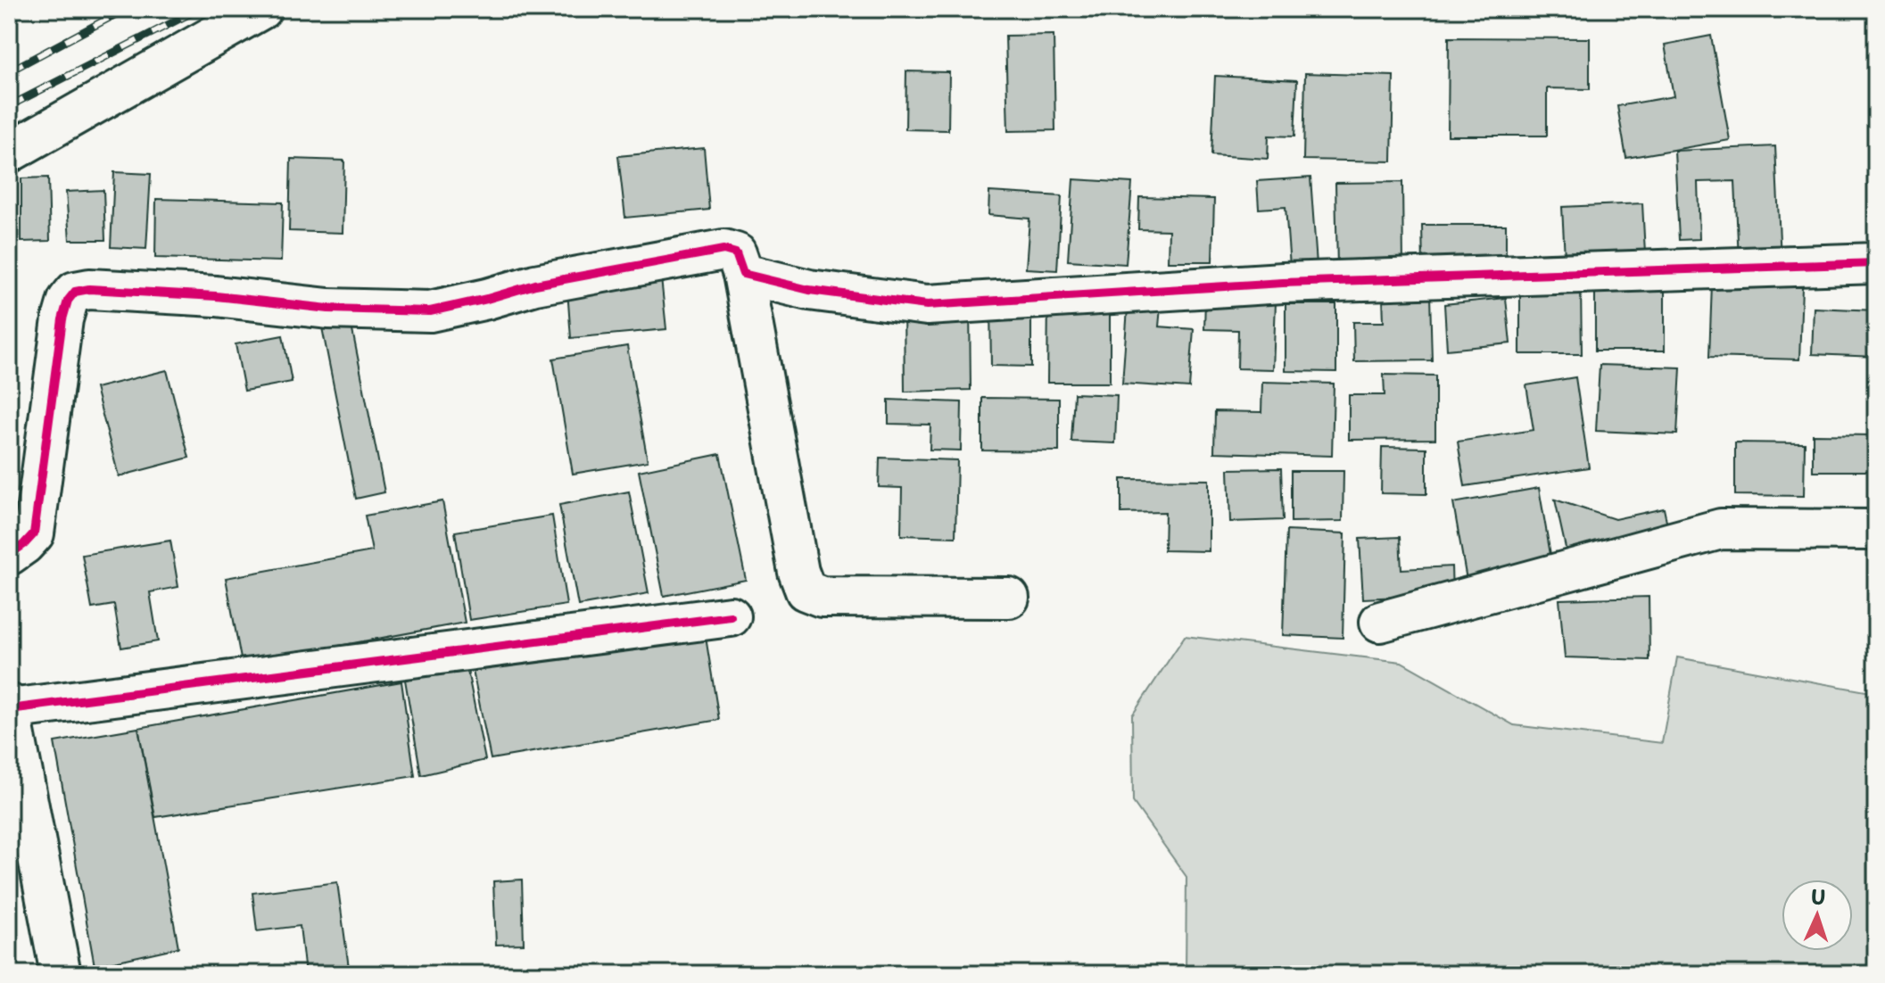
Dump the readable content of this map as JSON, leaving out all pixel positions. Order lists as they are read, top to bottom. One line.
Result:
{"north":"top"}
